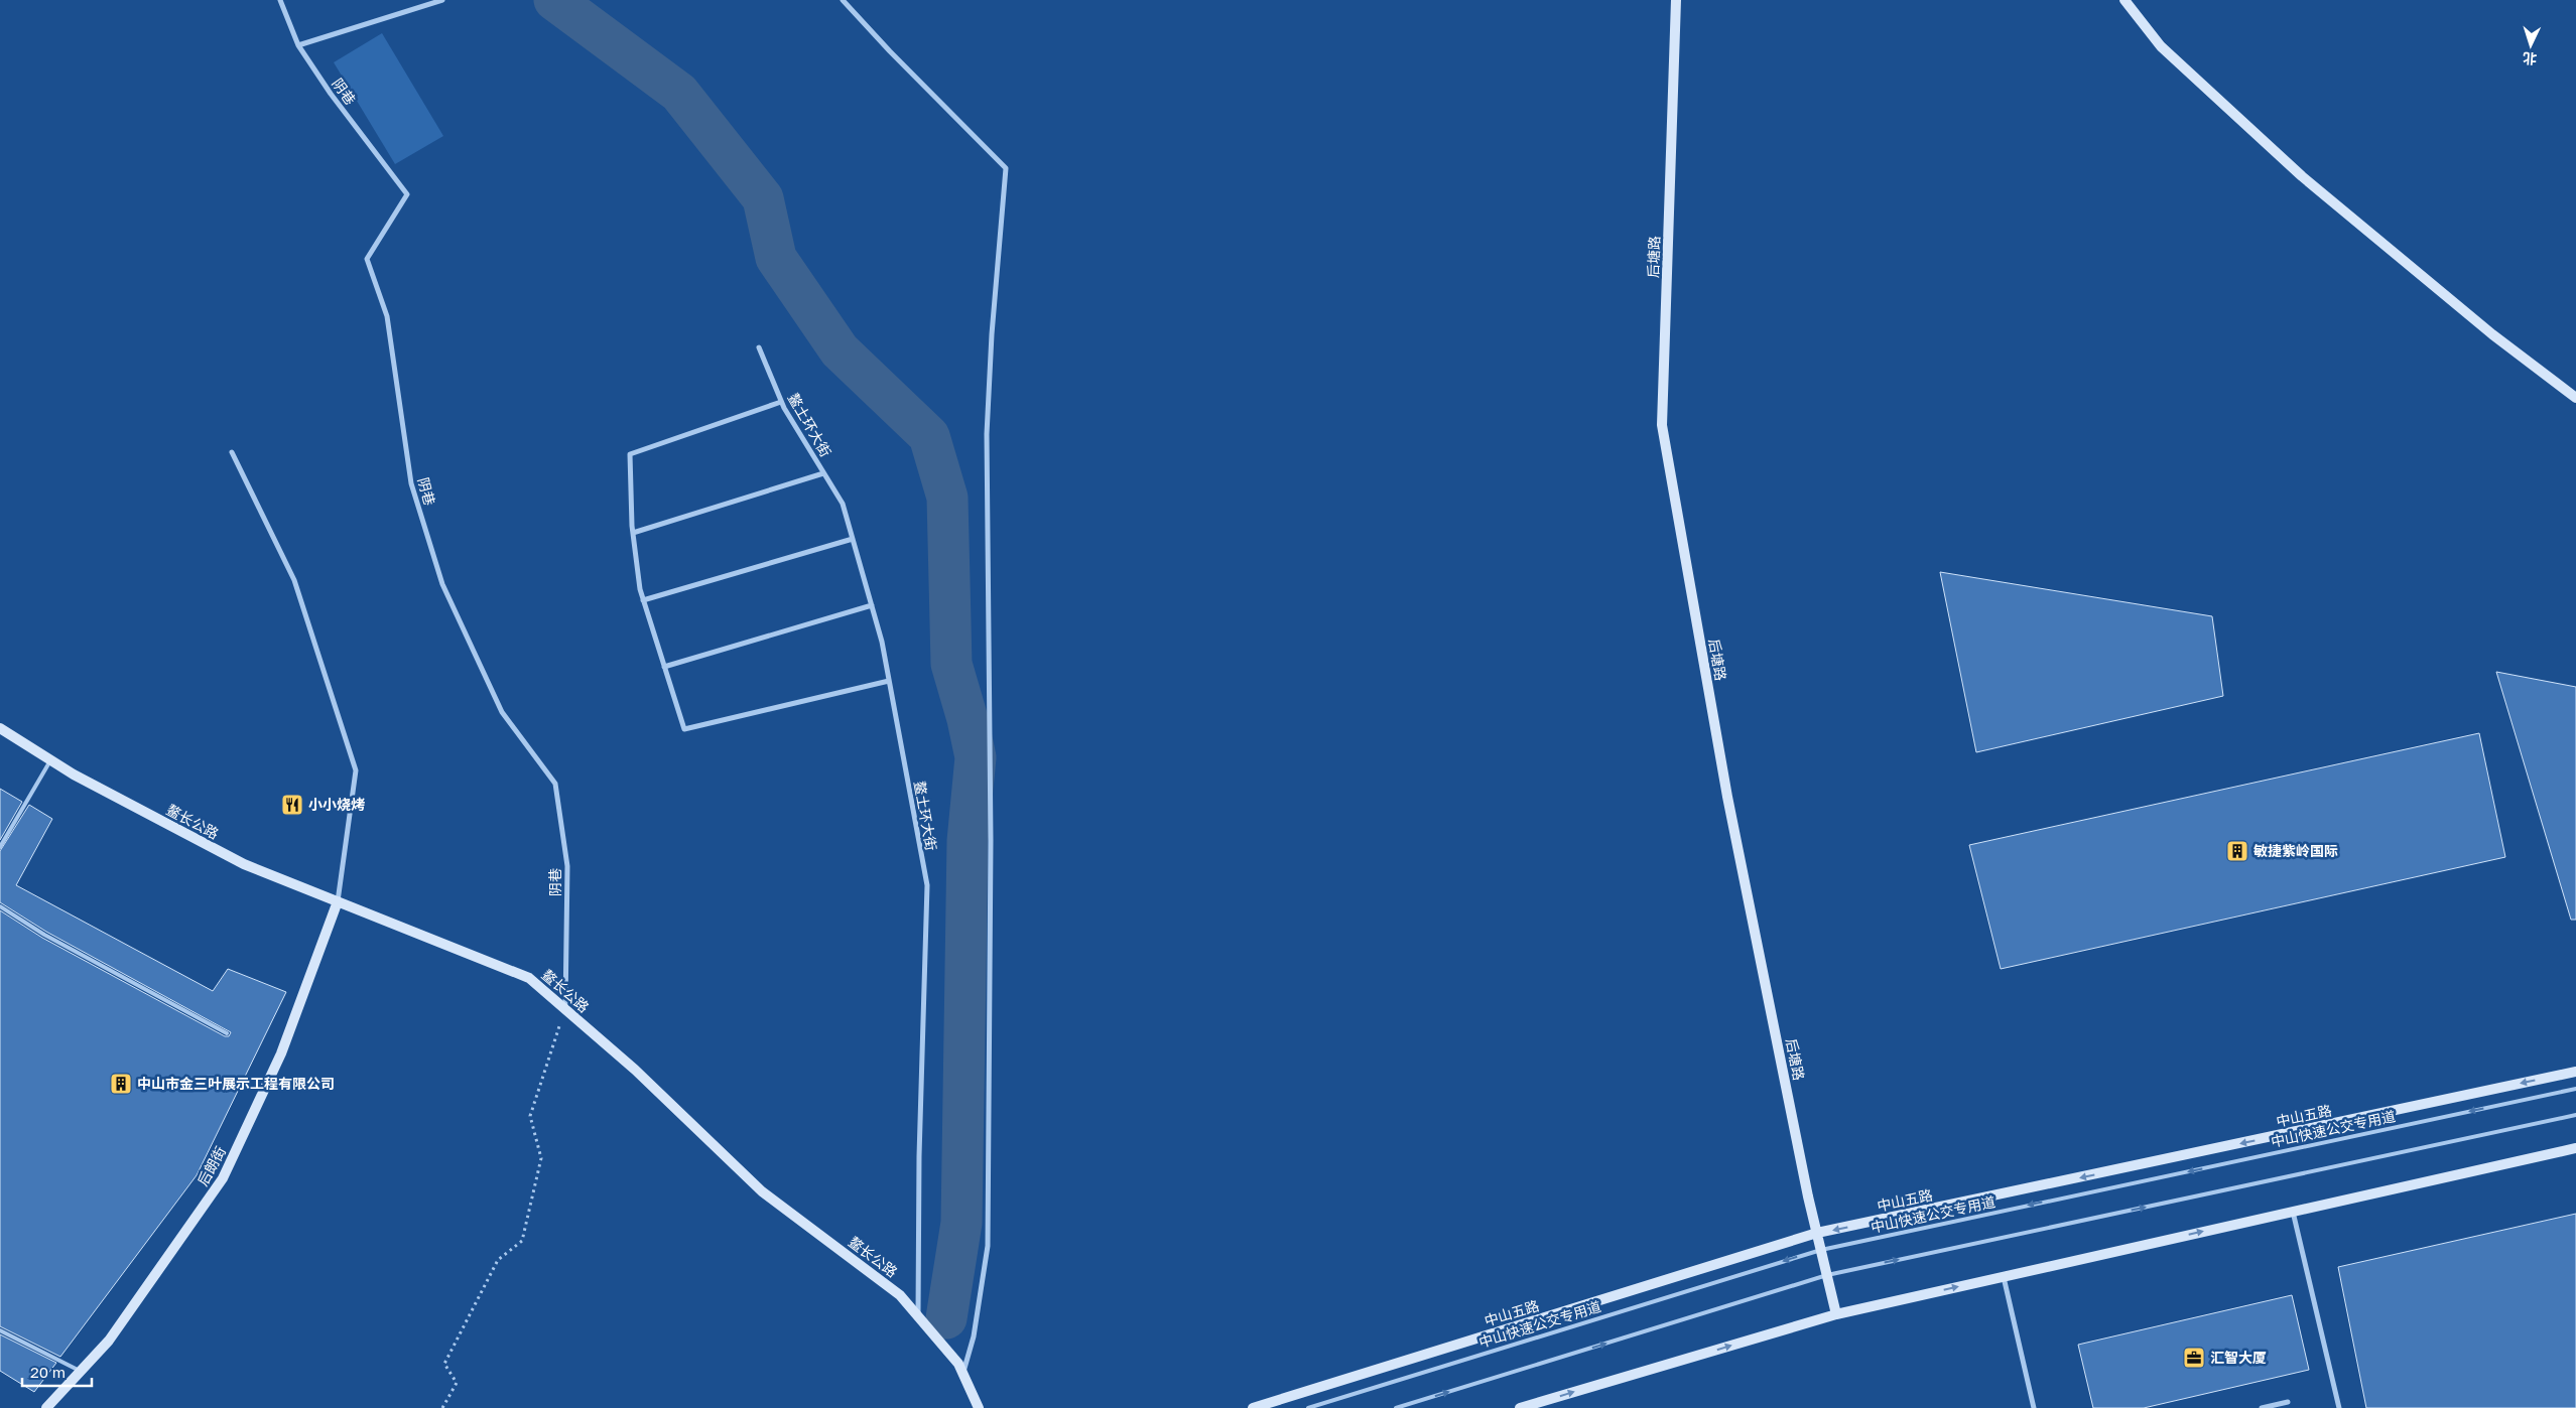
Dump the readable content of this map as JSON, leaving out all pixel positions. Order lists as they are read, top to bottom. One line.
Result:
{"streets":{"street":["阴巷","后塘路","鳌土环大街","鳌长公路","中山五路","后朗街"],"lane":["中山快速公交专用道"]},"crossings":[["阴巷","鳌长公路"],["后塘路","中山五路"],["后塘路","中山快速公交专用道"],["鳌土环大街","鳌长公路"],["鳌长公路","后朗街"]],"places":{"restaurant":["小小烧烤"],"building":["敏捷紫岭国际","中山市金三叶展示工程有限公司"],"office":["汇智大厦"]},"scale_bar":"20 m","north":"bottom"}
